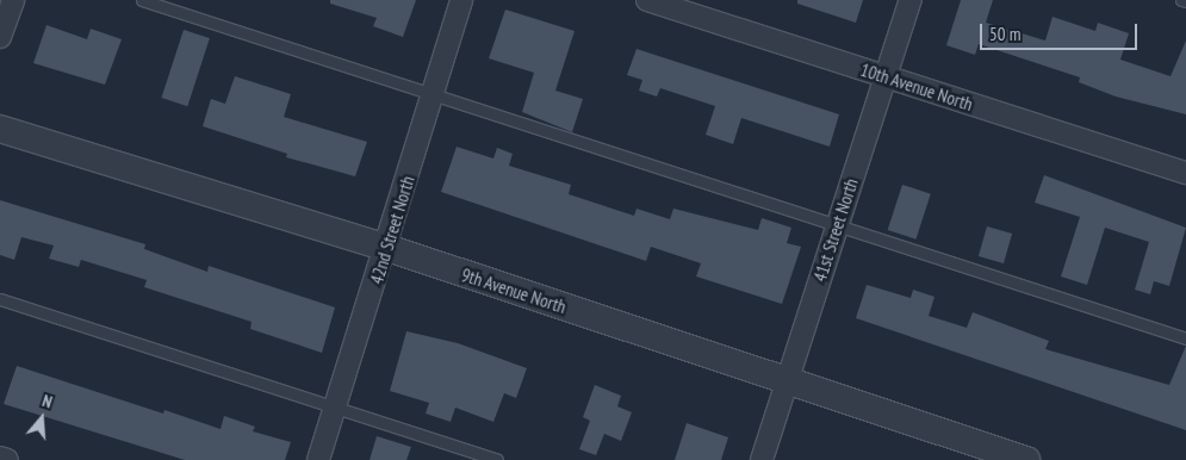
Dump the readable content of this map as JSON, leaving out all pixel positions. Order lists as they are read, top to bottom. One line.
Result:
{"streets":{"street":["10th Avenue North","42nd Street North","41st Street North","9th Avenue North"]},"crossings":[["10th Avenue North","41st Street North"],["42nd Street North","9th Avenue North"],["41st Street North","9th Avenue North"]],"scale_bar":"50 m","north":"top"}
